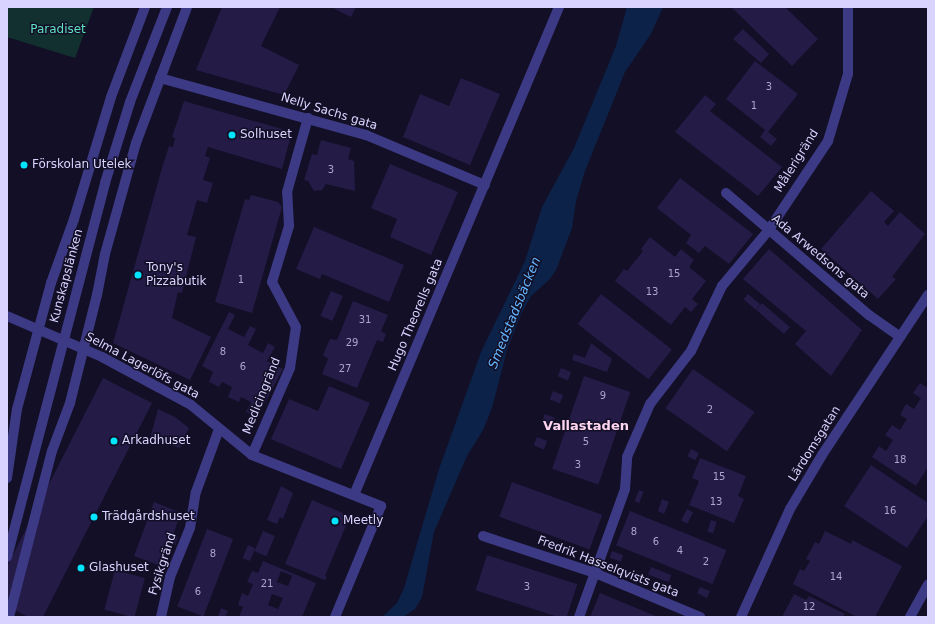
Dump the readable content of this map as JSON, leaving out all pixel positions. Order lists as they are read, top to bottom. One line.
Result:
{"streets":{"street":["Nelly Sachs gata","Målerigränd","Ada Arwedsons gata","Kunskapslänken","Hugo Theorells gata","Selma Lagerlöfs gata","Medicingränd","Lärdomsgatan","Fysikgränd","Fredrik Hasselqvists gata"]},"crossings":[["Nelly Sachs gata","Hugo Theorells gata"],["Nelly Sachs gata","Medicingränd"],["Målerigränd","Ada Arwedsons gata"],["Målerigränd","Fredrik Hasselqvists gata"],["Ada Arwedsons gata","Lärdomsgatan"],["Kunskapslänken","Selma Lagerlöfs gata"],["Hugo Theorells gata","Selma Lagerlöfs gata"],["Selma Lagerlöfs gata","Medicingränd"],["Selma Lagerlöfs gata","Fysikgränd"]],"districts":["Vallastaden"],"water":["Smedstadsbäcken"],"parks":["Paradiset"],"places":["Solhuset","Förskolan Utelek","Tony's Pizzabutik","Arkadhuset","Trädgårdshuset","Meetly","Glashuset"],"house_numbers":["3","1","3","15","1","13","31","29","8","6","27","9","2","5","18","3","15","13","16","8","6","4","8","2","14","21","3","6","12"]}
